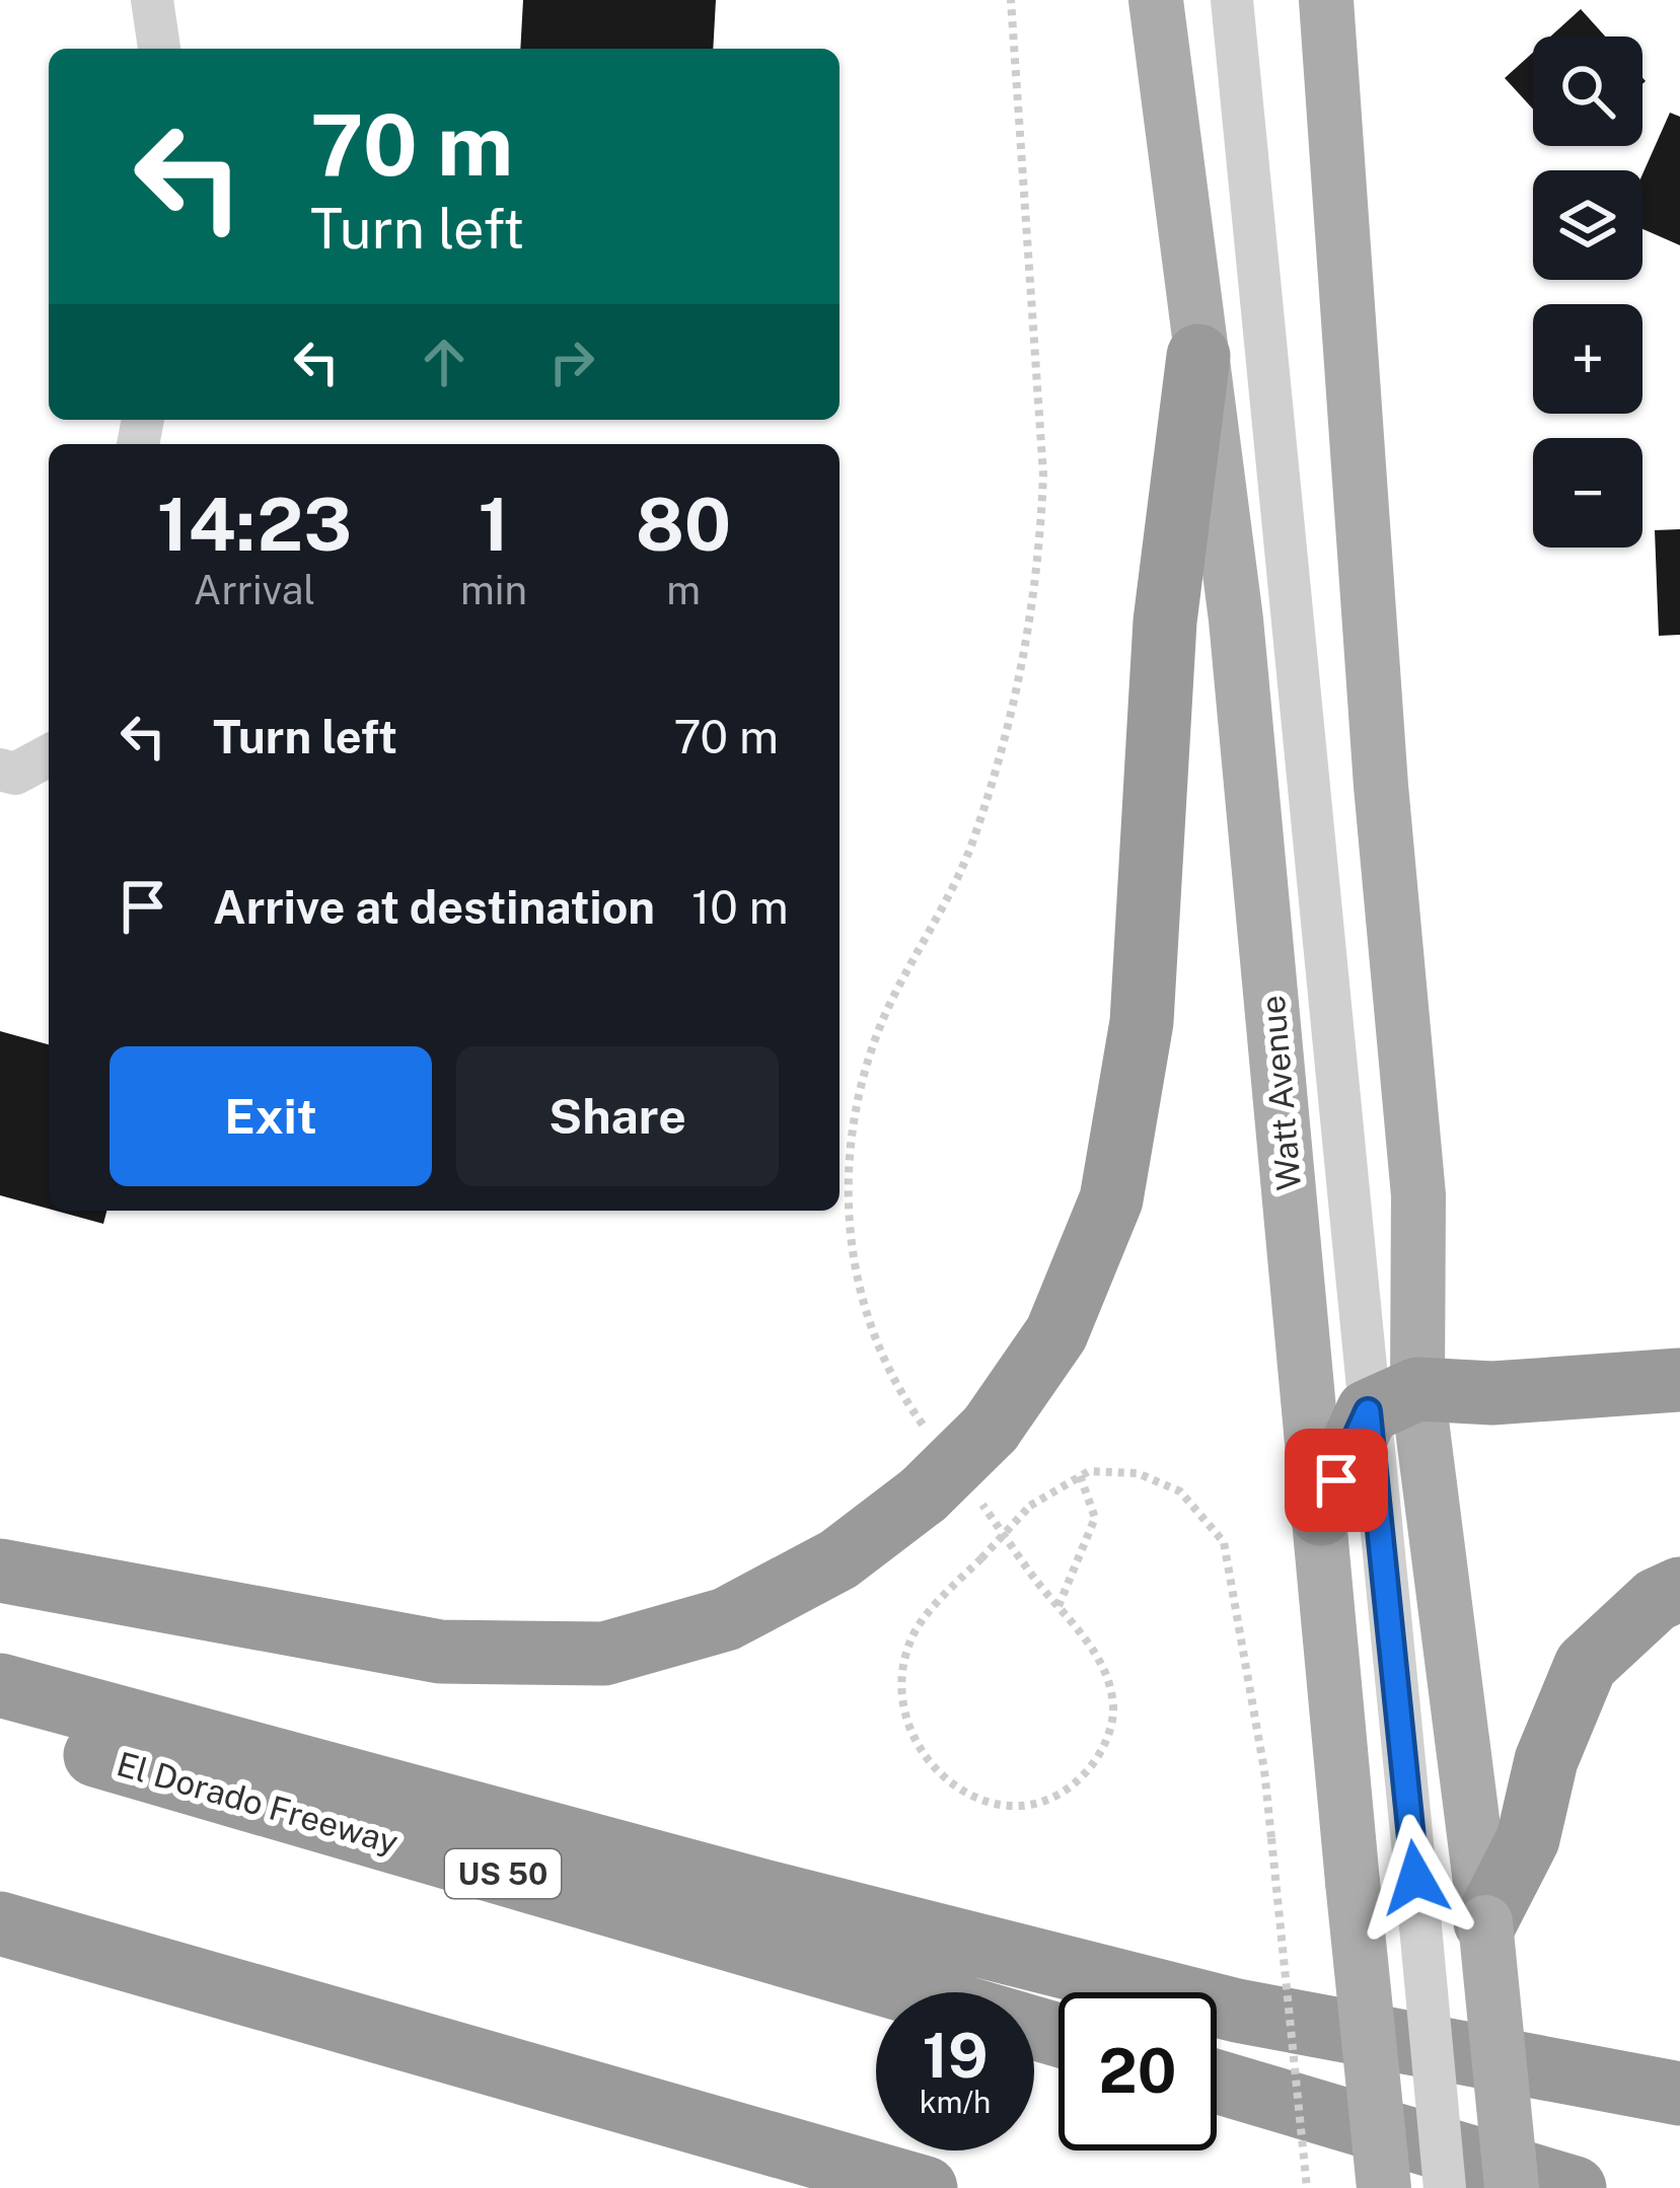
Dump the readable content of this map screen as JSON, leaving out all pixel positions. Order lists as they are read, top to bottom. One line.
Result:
{"streets":{"highway":["El Dorado Freeway","US 50"],"main road":["Watt Avenue"]},"page":{"map_buttons":["+","−"],"turn":["70 m","Turn left"],"eta":["14:23","Arrival","1","min","80","m"],"list":[{"name":"Turn left","value":"70 m"},{"name":"Arrive at destination","value":"10 m"}],"buttons":["Exit","Share"],"speed":"19 km/h","limit":"20"}}
